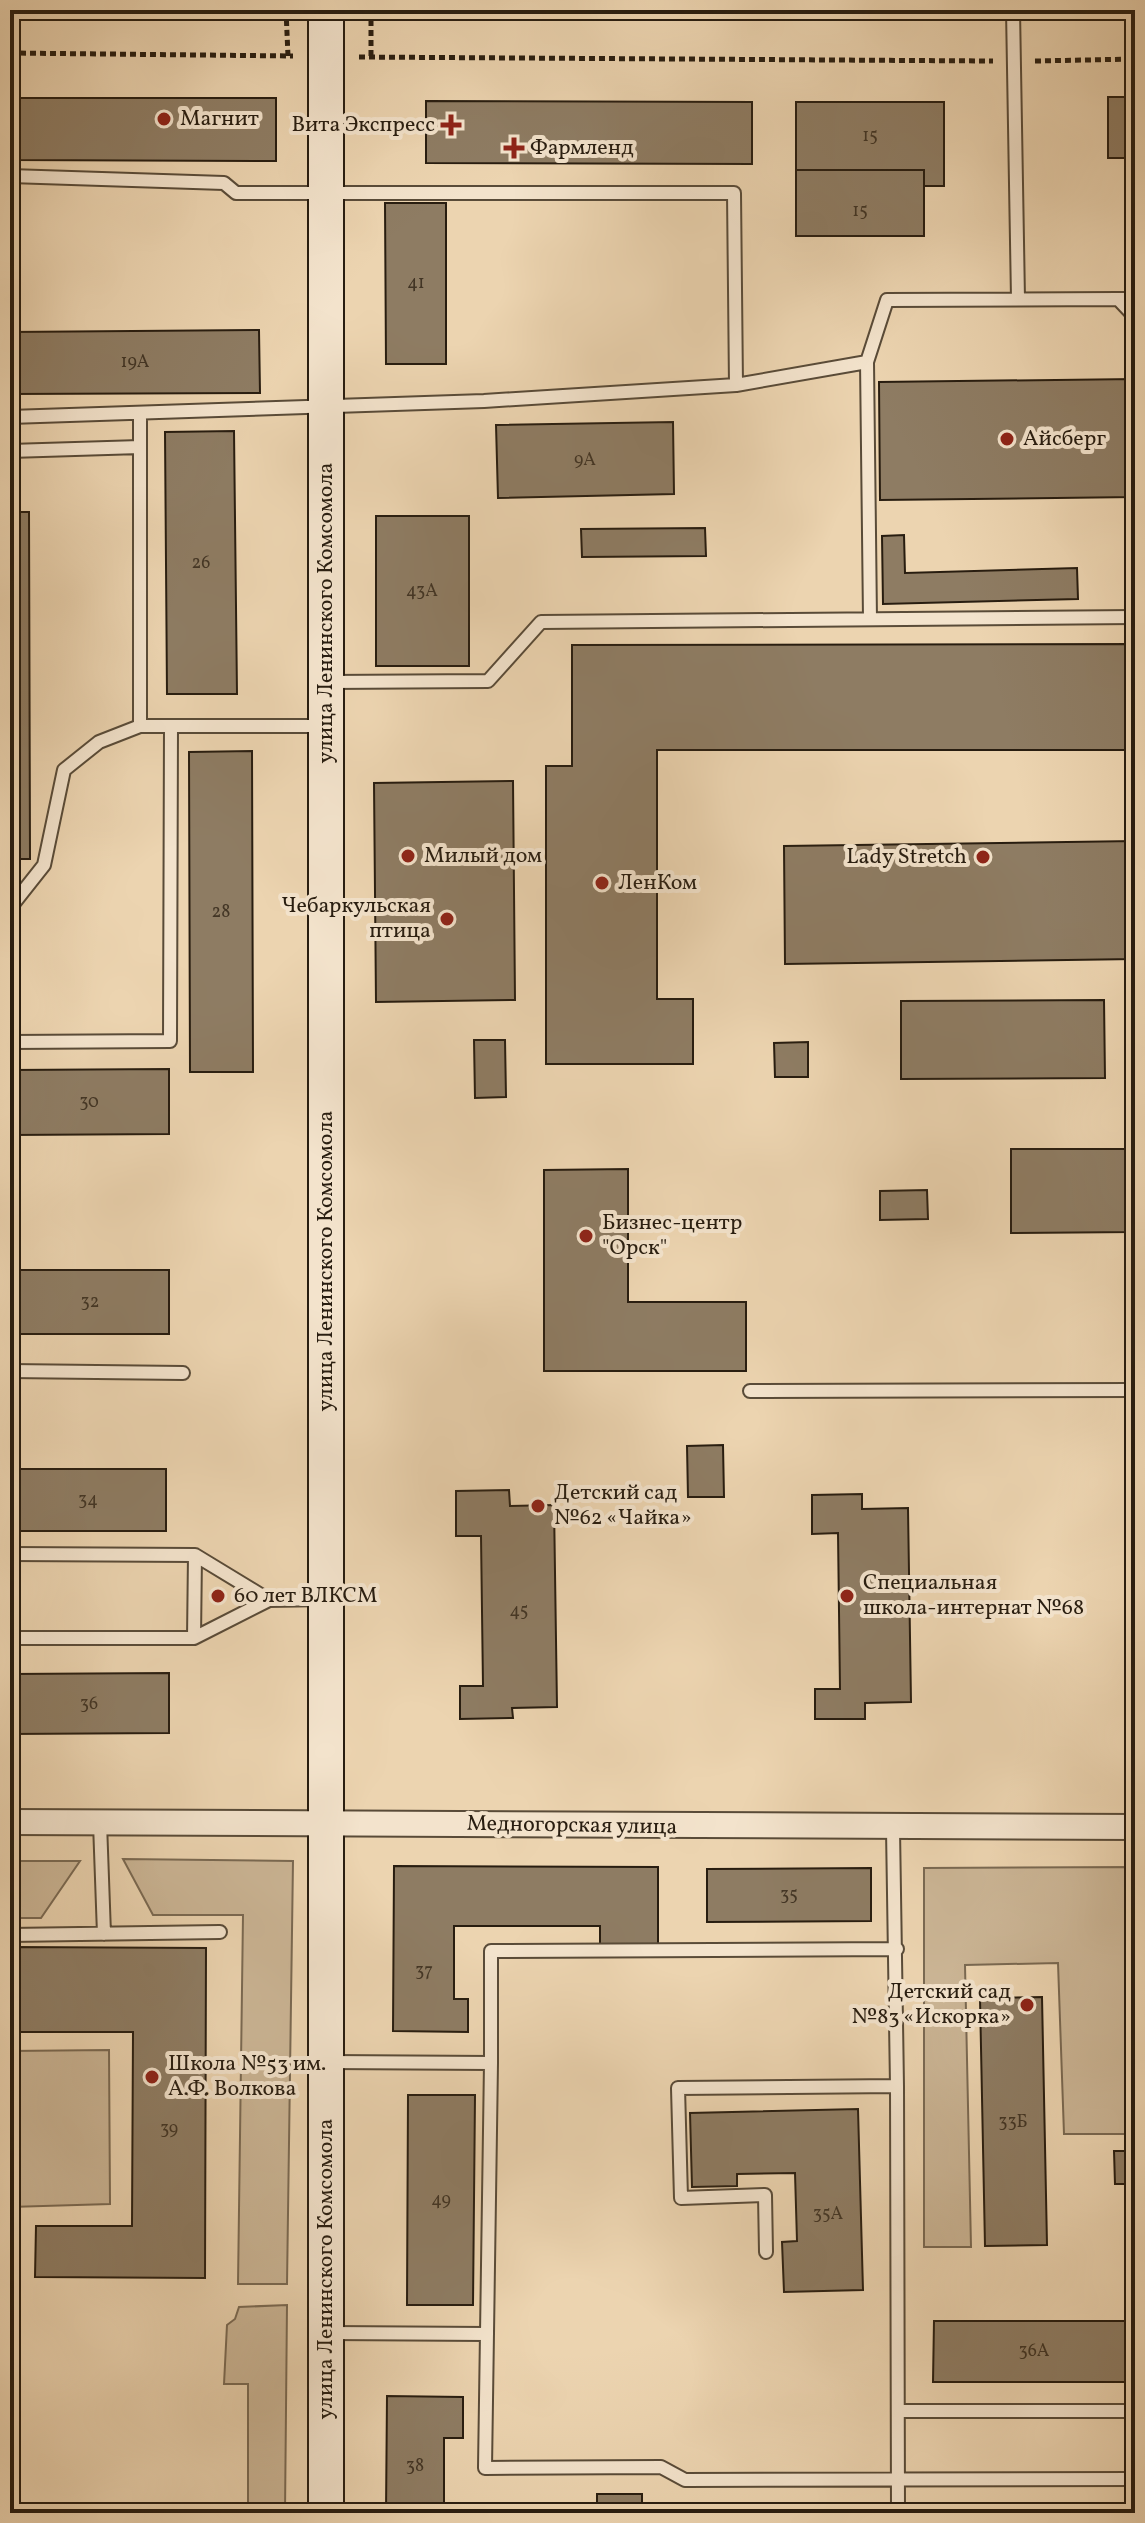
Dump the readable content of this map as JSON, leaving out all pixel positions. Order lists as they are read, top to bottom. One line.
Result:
{"streets":{"street":["улица Ленинского Комсомола","Медногорская улица"]},"crossings":[["улица Ленинского Комсомола","Медногорская улица"]],"places":{"other":["Магнит","Айсберг","Милый дом","Lady Stretch","ЛенКом","Чебаркульская птица","Бизнес-центр \"Орск\"","Детский сад №62 «Чайка»","60 лет ВЛКСМ","Специальная школа-интернат №68","Детский сад №83 «Искорка»","Школа №53 им. А.Ф. Волкова"],"health":["Вита Экспресс","Фармленд"]},"house_numbers":["15","15","41","19А","9А","26","43А","28","30","32","34","45","36","35","37","33Б","39","49","35А","36А","38"]}
